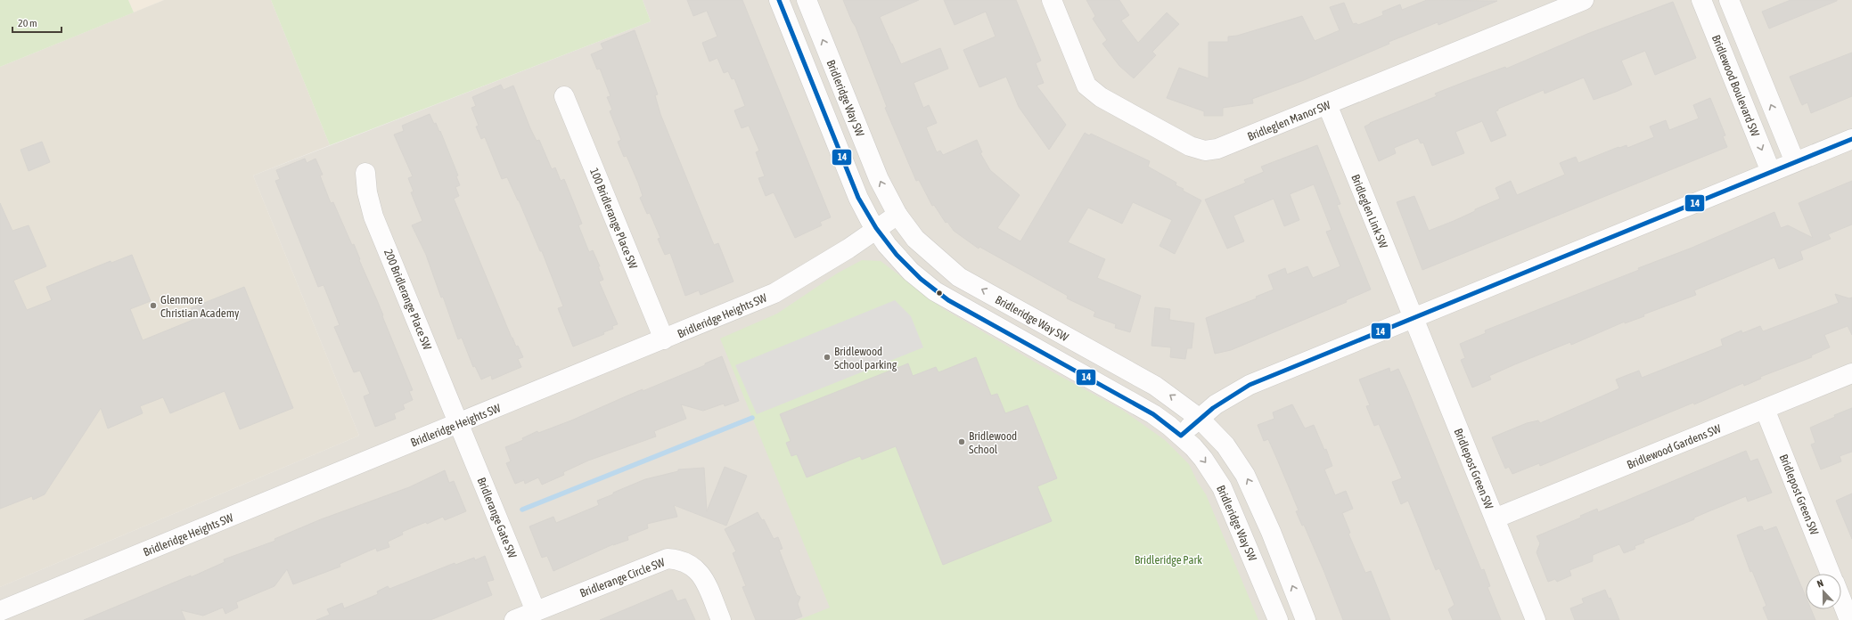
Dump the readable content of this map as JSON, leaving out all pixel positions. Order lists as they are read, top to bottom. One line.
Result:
{"streets":{"street":["Bridlewood Boulevard SW","Bridleridge Way SW","Bridleglen Manor SW","Bridleglen Link SW","100 Bridlerange Place SW","200 Bridlerange Place SW","Bridleridge Heights SW","Bridlewood Gardens SW","Bridlepost Green SW","Bridlerange Gate SW","Bridlerange Circle SW"]},"crossings":[["Bridleridge Way SW","Bridleridge Heights SW"],["Bridleglen Manor SW","Bridleglen Link SW"],["Bridleglen Link SW","Bridlepost Green SW"],["100 Bridlerange Place SW","Bridleridge Heights SW"],["200 Bridlerange Place SW","Bridleridge Heights SW"],["200 Bridlerange Place SW","Bridlerange Gate SW"],["Bridleridge Heights SW","Bridlerange Gate SW"],["Bridlewood Gardens SW","Bridlepost Green SW"],["Bridlerange Gate SW","Bridlerange Circle SW"]],"parks":["Bridleridge Park"],"places":["Glenmore Christian Academy","Bridlewood School parking","Bridlewood School"],"lines":["transit line 14"],"scale_bar":"20 m","north":"top"}
